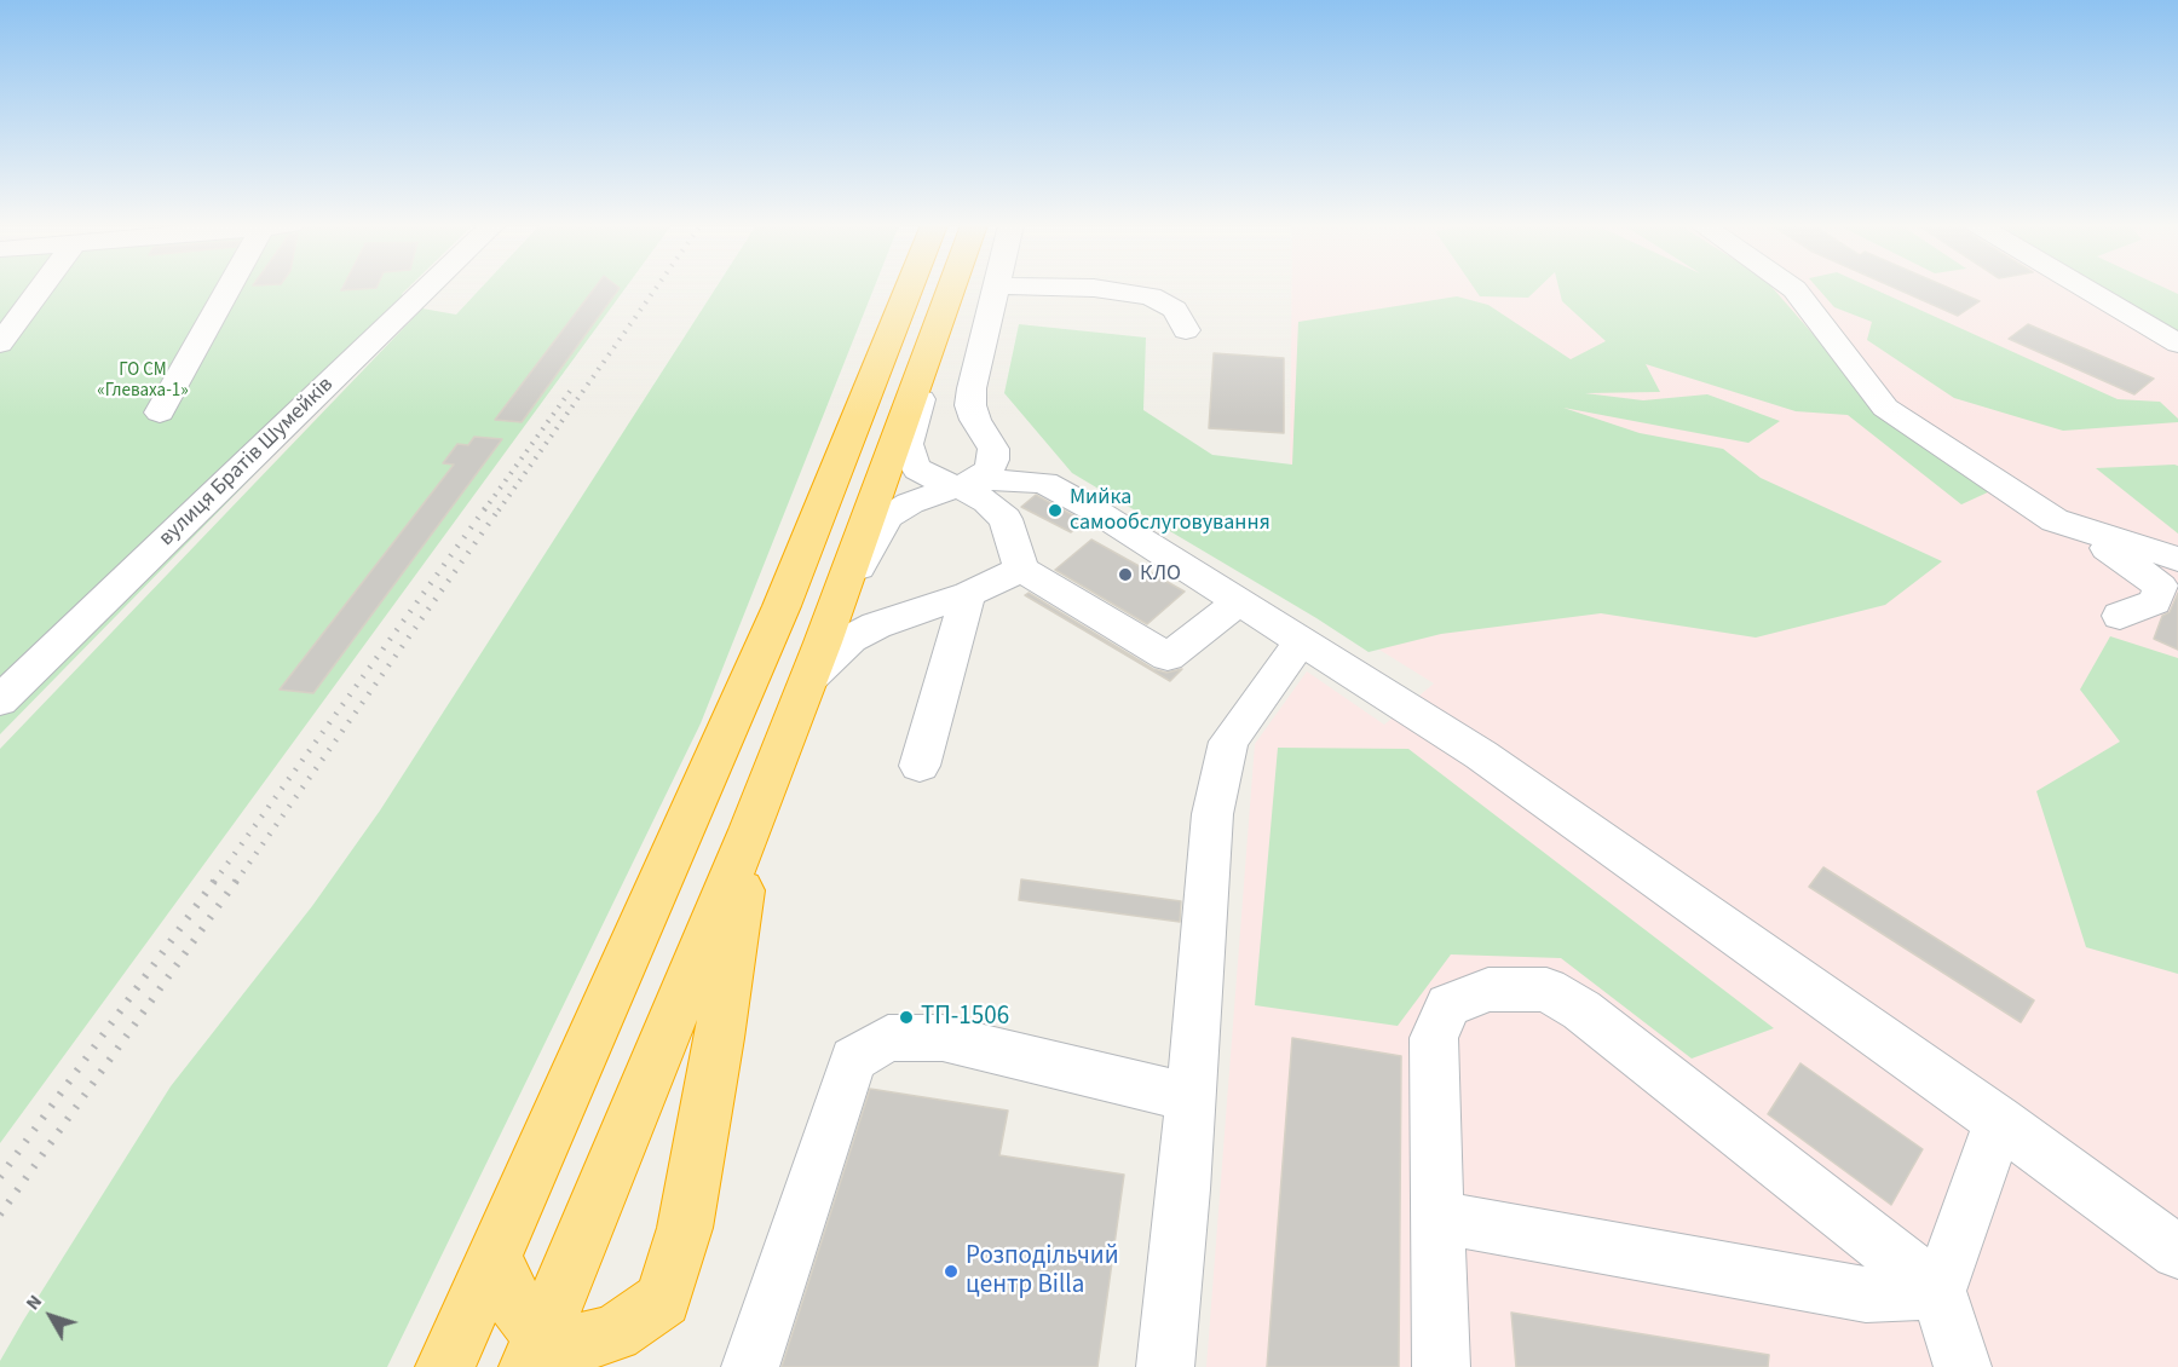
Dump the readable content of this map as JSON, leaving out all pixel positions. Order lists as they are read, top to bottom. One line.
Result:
{"streets":{"street":["вулиця Братів Шумейків"]},"parks":["ГО СМ «Глеваха-1»"],"places":["Мийка самообслуговування","КЛО","ТП-1506","Розподільчий центр Billa"],"north":"top left"}
